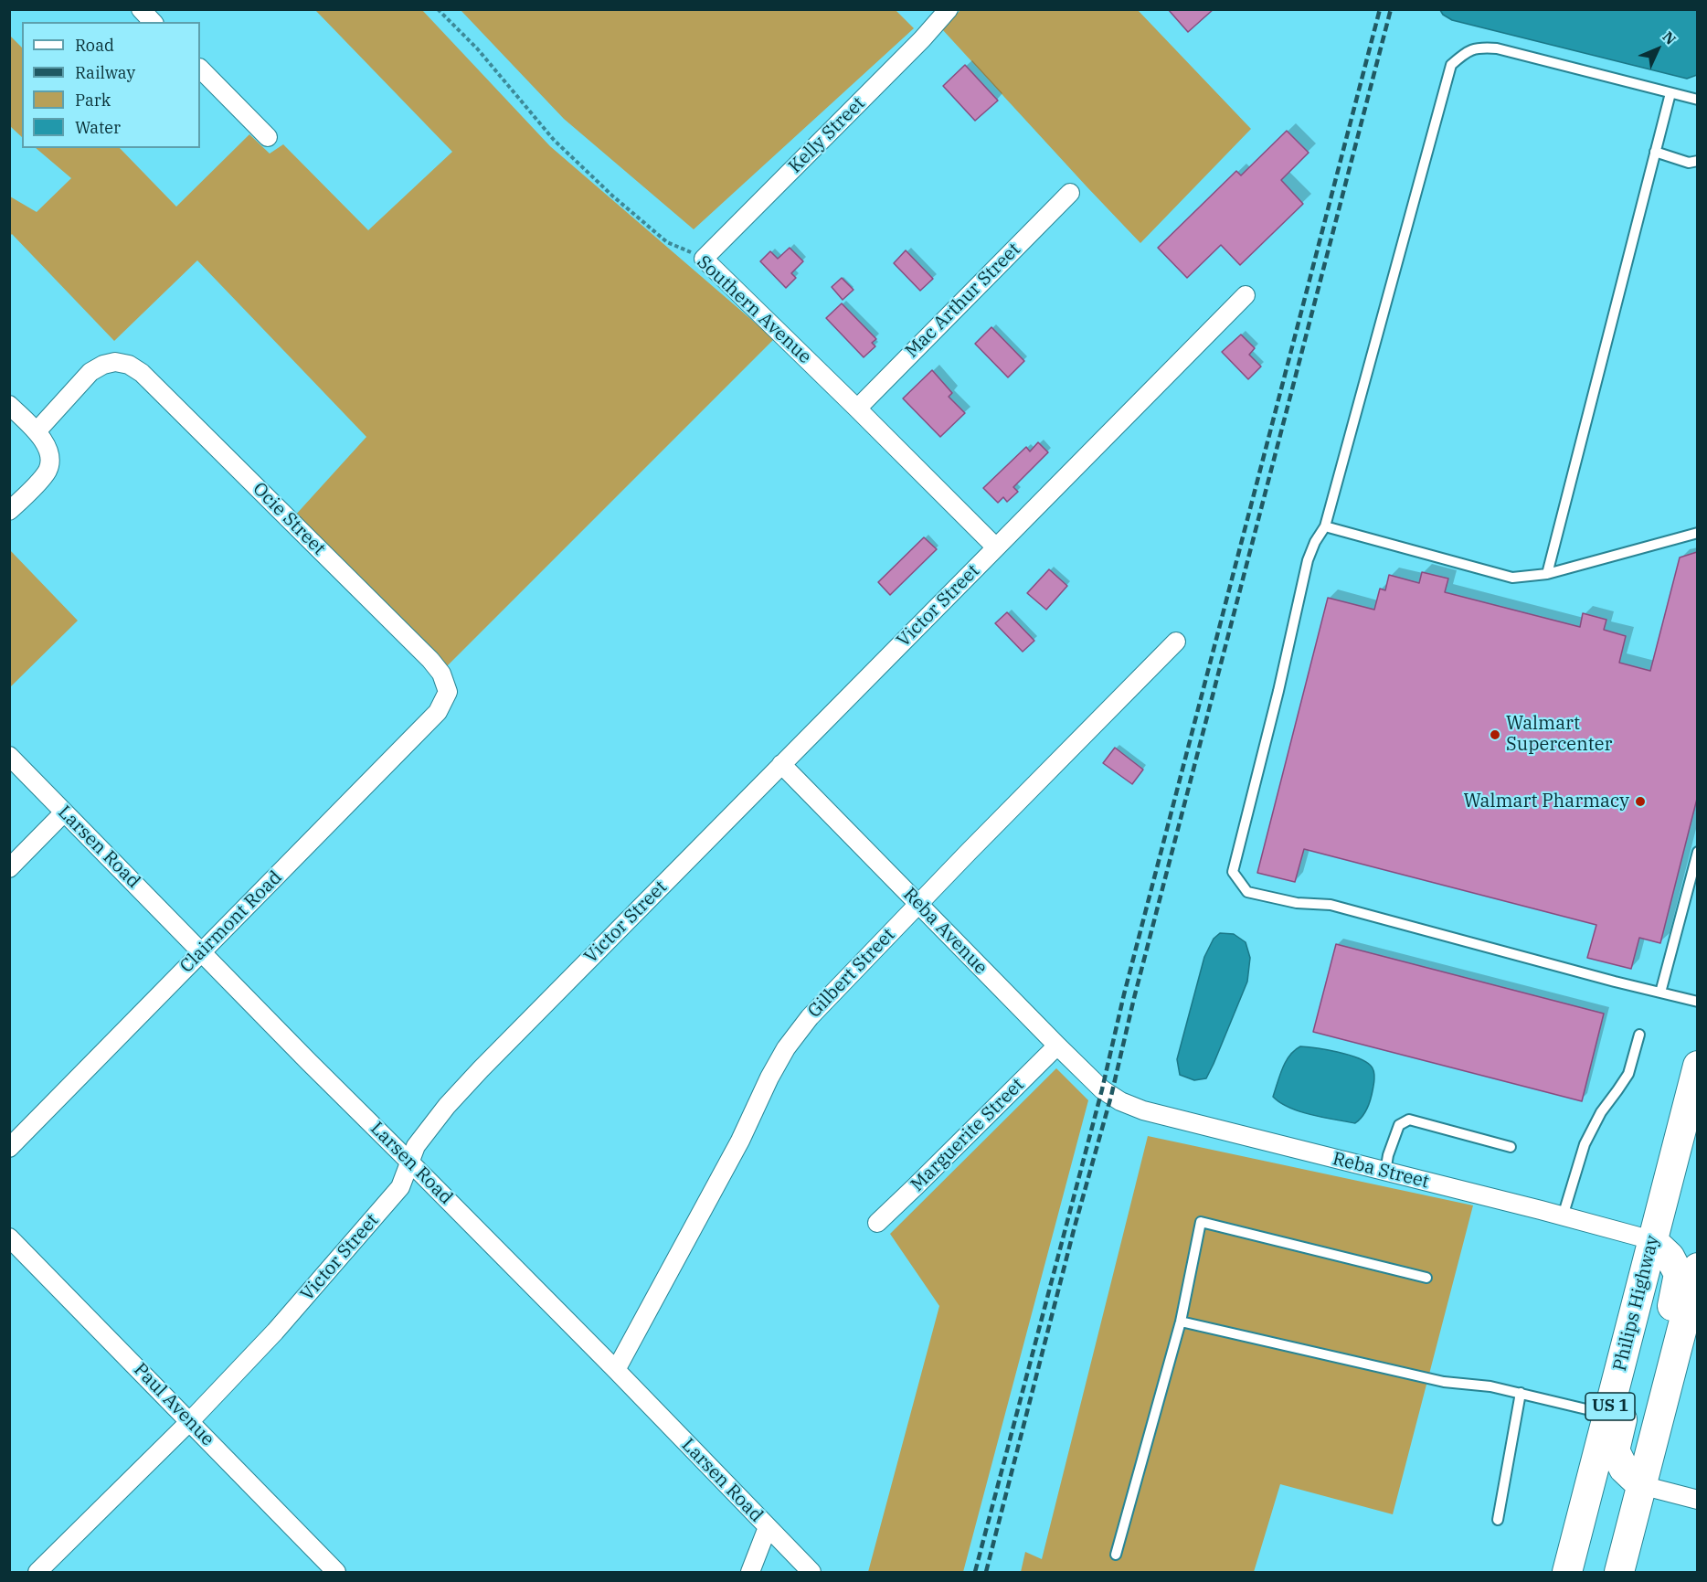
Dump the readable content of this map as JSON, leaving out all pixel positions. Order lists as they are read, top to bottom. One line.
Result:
{"streets":{"main road":["Philips Highway","US 1"],"street":["Kelly Street","Mac Arthur Street","Southern Avenue","Ocie Street","Victor Street","Larsen Road","Clairmont Road","Reba Avenue","Gilbert Street","Marguerite Street","Reba Street","Paul Avenue"]},"crossings":[["Kelly Street","Southern Avenue"],["Mac Arthur Street","Southern Avenue"],["Southern Avenue","Victor Street"],["Ocie Street","Clairmont Road"],["Victor Street","Larsen Road"],["Victor Street","Reba Avenue"],["Victor Street","Paul Avenue"],["Larsen Road","Clairmont Road"],["Larsen Road","Gilbert Street"],["Reba Avenue","Gilbert Street"],["Reba Avenue","Marguerite Street"],["Reba Avenue","Reba Street"],["Reba Street","Philips Highway"]],"places":["Walmart Supercenter","Walmart Pharmacy"],"legend":["Road","Railway","Park","Water"],"north":"top right"}
